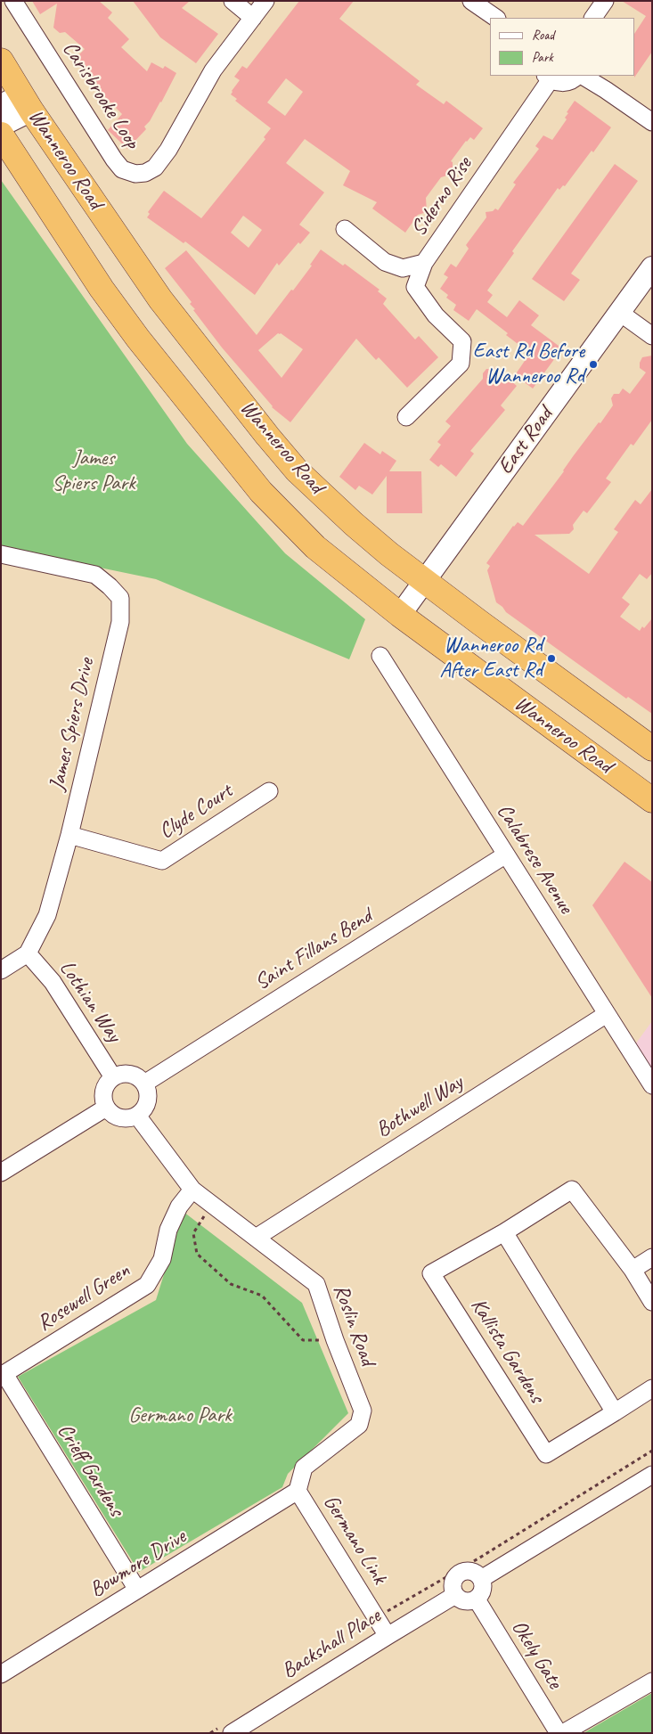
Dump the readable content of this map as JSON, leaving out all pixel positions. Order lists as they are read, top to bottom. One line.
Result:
{"streets":{"highway":["Wanneroo Road"],"street":["Carisbrooke Loop","Siderno Rise","East Road","James Spiers Drive","Clyde Court","Calabrese Avenue","Saint Fillans Bend","Lothian Way","Bothwell Way","Rosewell Green","Roslin Road","Kallista Gardens","Crieff Gardens","Germano Link","Bowmore Drive","Backshall Place","Okely Gate"]},"crossings":[["Wanneroo Road","East Road"],["James Spiers Drive","Clyde Court"],["James Spiers Drive","Lothian Way"],["Calabrese Avenue","Saint Fillans Bend"],["Calabrese Avenue","Bothwell Way"],["Saint Fillans Bend","Lothian Way"],["Saint Fillans Bend","Roslin Road"],["Lothian Way","Roslin Road"],["Bothwell Way","Roslin Road"],["Rosewell Green","Roslin Road"],["Rosewell Green","Crieff Gardens"],["Roslin Road","Germano Link"],["Roslin Road","Bowmore Drive"],["Crieff Gardens","Bowmore Drive"],["Germano Link","Bowmore Drive"],["Germano Link","Backshall Place"],["Backshall Place","Okely Gate"]],"parks":["James Spiers Park","Germano Park"],"places":["East Rd Before Wanneroo Rd","Wanneroo Rd After East Rd"],"legend":["Road","Park"]}
